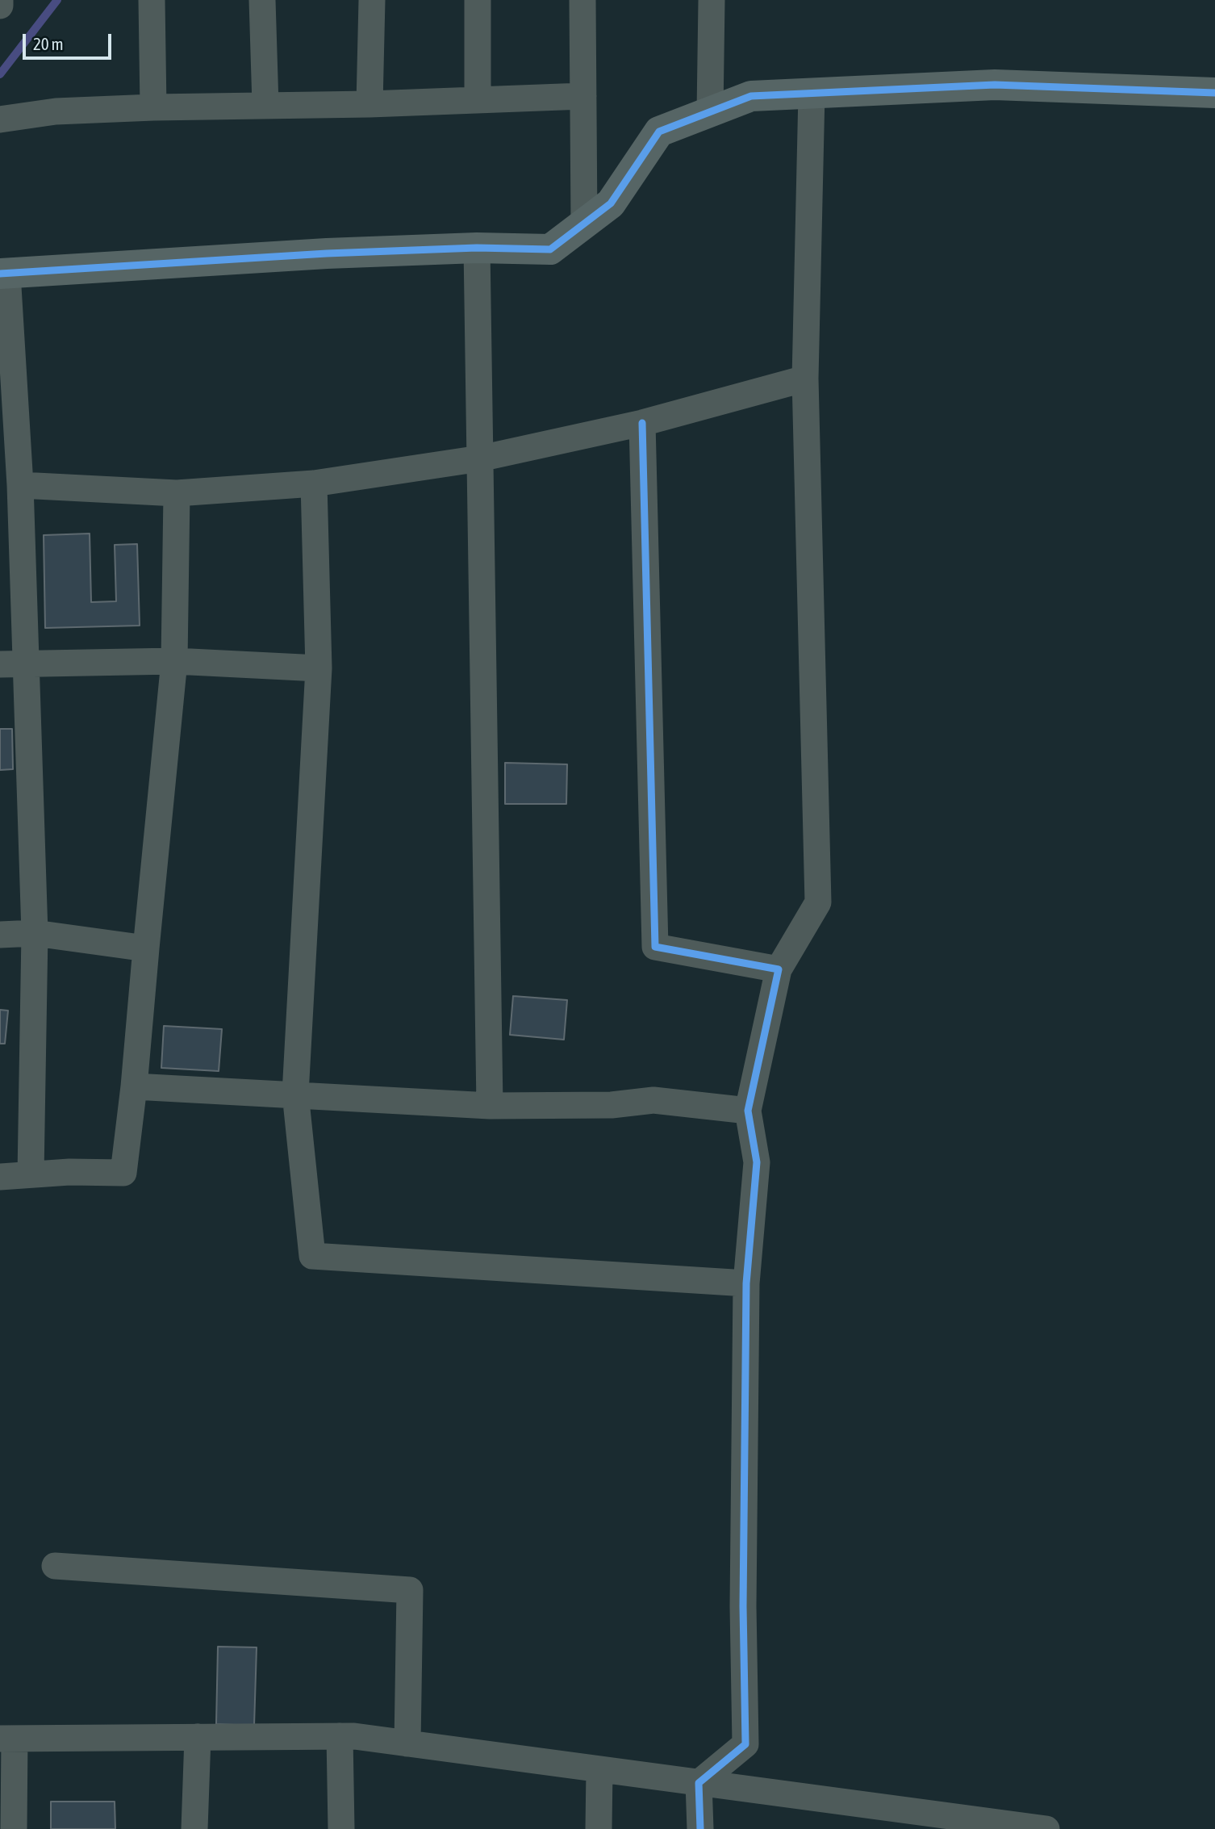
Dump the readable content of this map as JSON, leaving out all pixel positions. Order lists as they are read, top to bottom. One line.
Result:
{"scale_bar":"20 m"}
